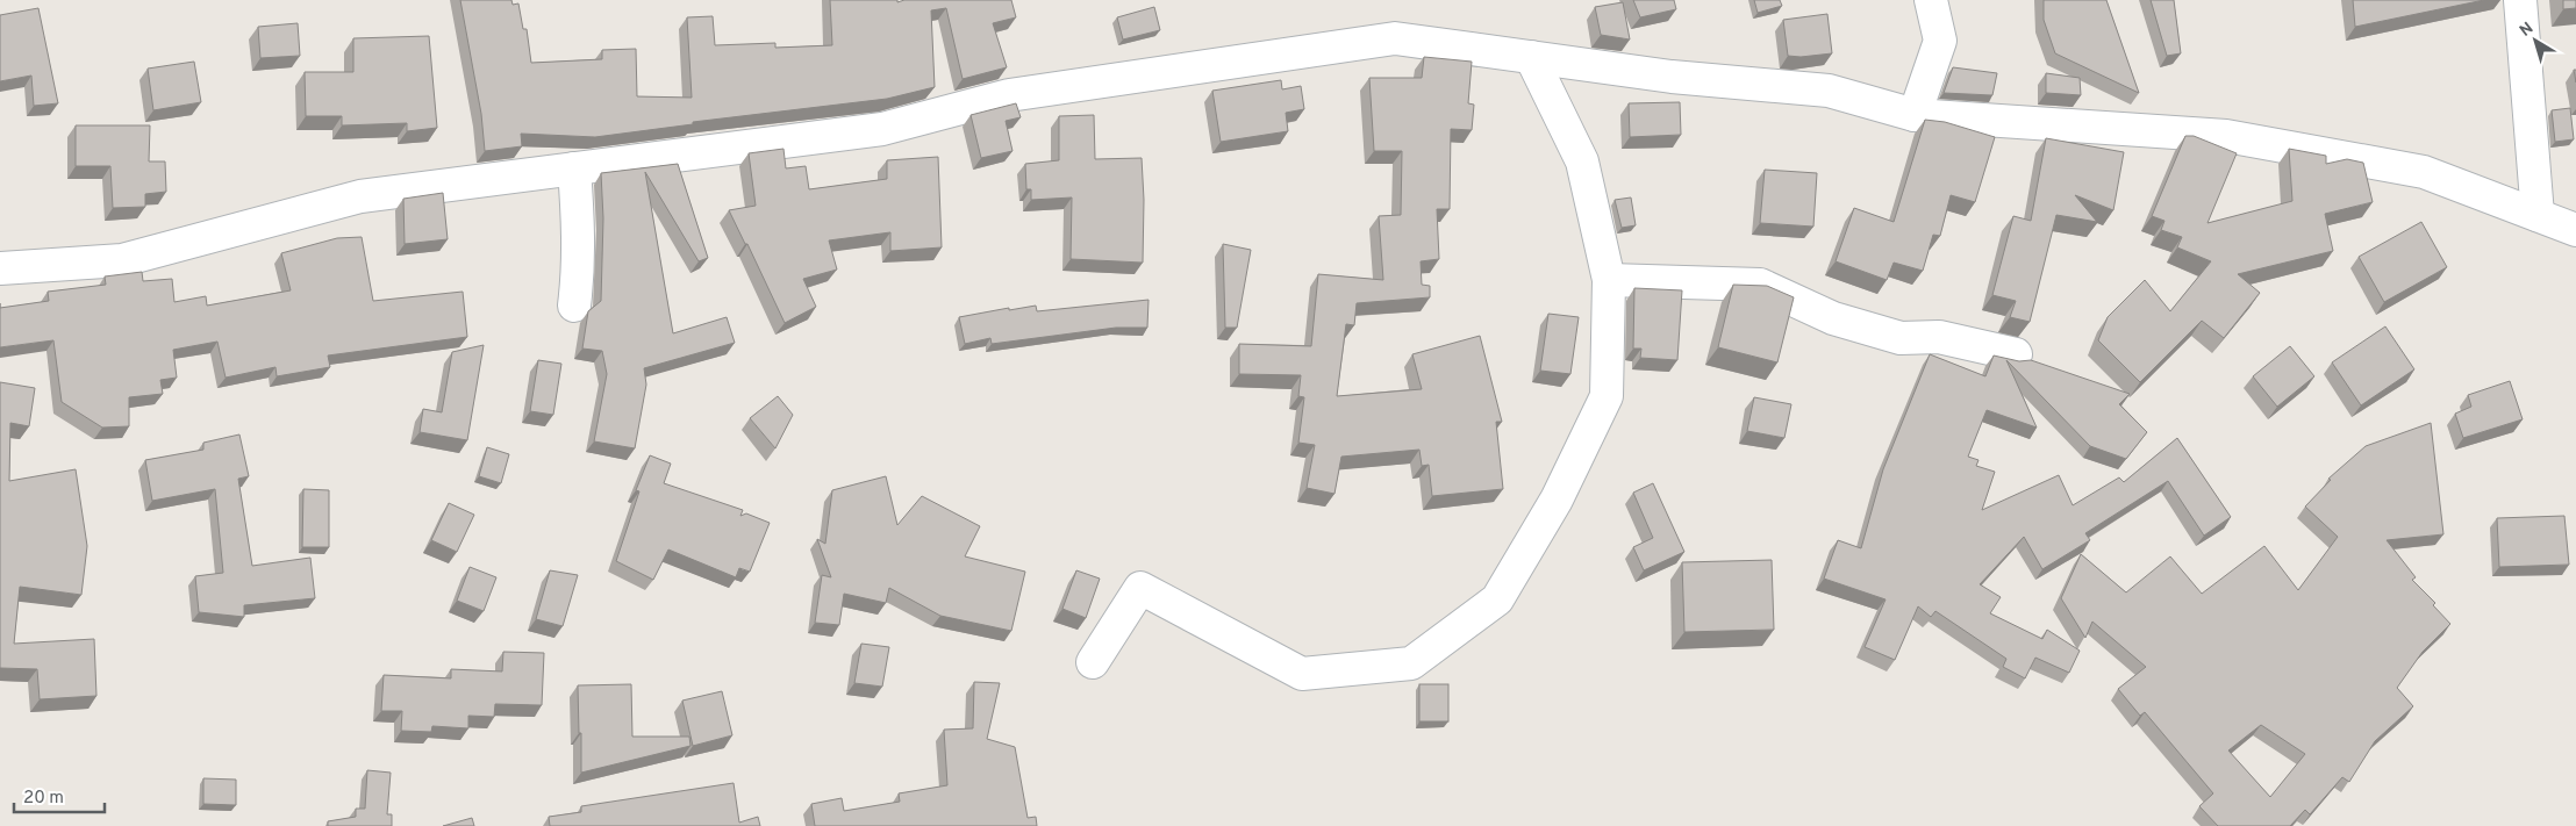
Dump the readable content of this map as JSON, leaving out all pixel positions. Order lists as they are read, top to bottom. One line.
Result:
{"scale_bar":"20 m","north":"top left"}
